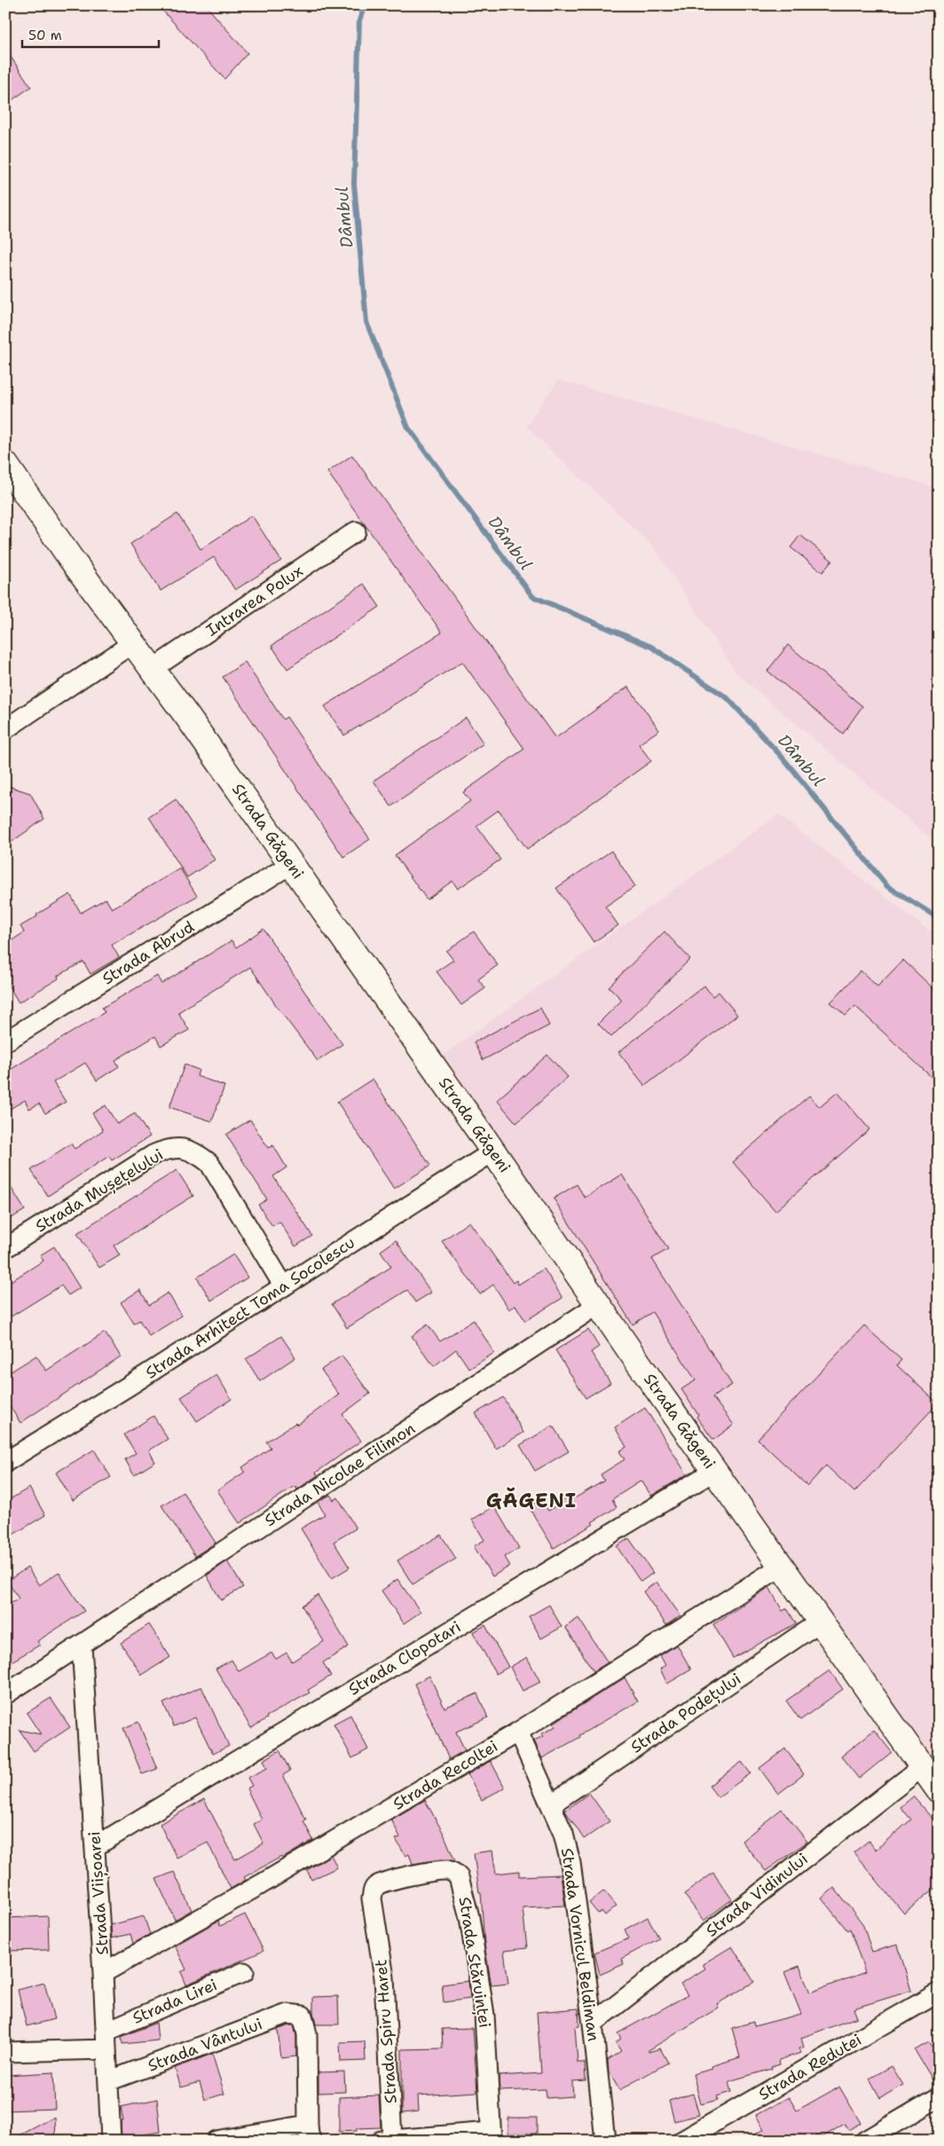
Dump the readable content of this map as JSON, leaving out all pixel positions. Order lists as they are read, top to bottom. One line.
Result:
{"streets":{"main road":["Strada Găgeni"],"street":["Intrarea Polux","Strada Abrud","Strada Mușețelului","Strada Arhitect Toma Socolescu","Strada Nicolae Filimon","Strada Clopotari","Strada Podețului","Strada Recoltei","Strada Viișoarei","Strada Vidinului","Strada Vornicul Beldiman","Strada Stăruinței","Strada Lirei","Strada Spiru Haret","Strada Vântului","Strada Redutei"]},"crossings":[["Intrarea Polux","Strada Găgeni"],["Strada Găgeni","Strada Abrud"],["Strada Găgeni","Strada Arhitect Toma Socolescu"],["Strada Găgeni","Strada Nicolae Filimon"],["Strada Găgeni","Strada Clopotari"],["Strada Găgeni","Strada Podețului"],["Strada Găgeni","Strada Recoltei"],["Strada Găgeni","Strada Vidinului"],["Strada Mușețelului","Strada Arhitect Toma Socolescu"],["Strada Nicolae Filimon","Strada Viișoarei"],["Strada Clopotari","Strada Viișoarei"],["Strada Podețului","Strada Vornicul Beldiman"],["Strada Recoltei","Strada Viișoarei"],["Strada Recoltei","Strada Vornicul Beldiman"],["Strada Viișoarei","Strada Lirei"],["Strada Viișoarei","Strada Vântului"],["Strada Vidinului","Strada Vornicul Beldiman"],["Strada Stăruinței","Strada Spiru Haret"]],"districts":["GĂGENI"],"water":["Dâmbul"],"scale_bar":"50 m"}
